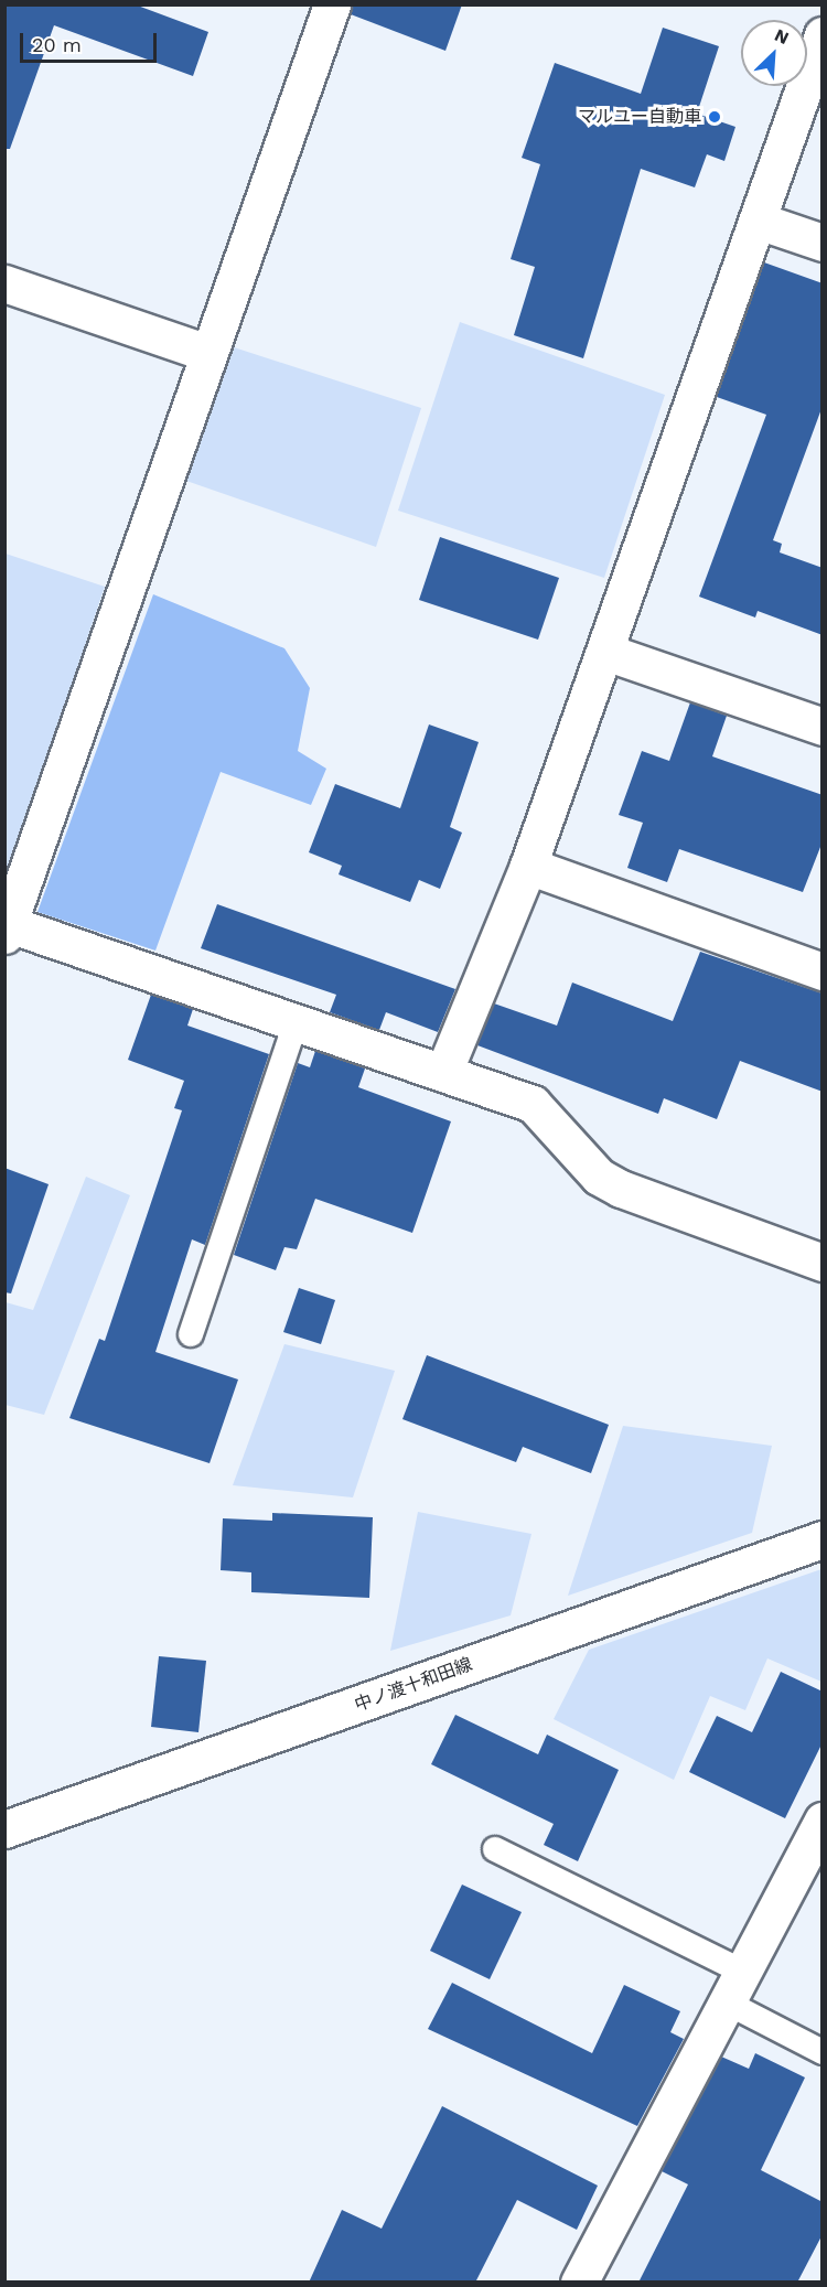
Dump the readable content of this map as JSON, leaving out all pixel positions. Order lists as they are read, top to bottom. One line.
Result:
{"streets":{"street":["中ノ渡十和田線"]},"places":["マルユー自動車"],"scale_bar":"20 m","north":"top right"}
